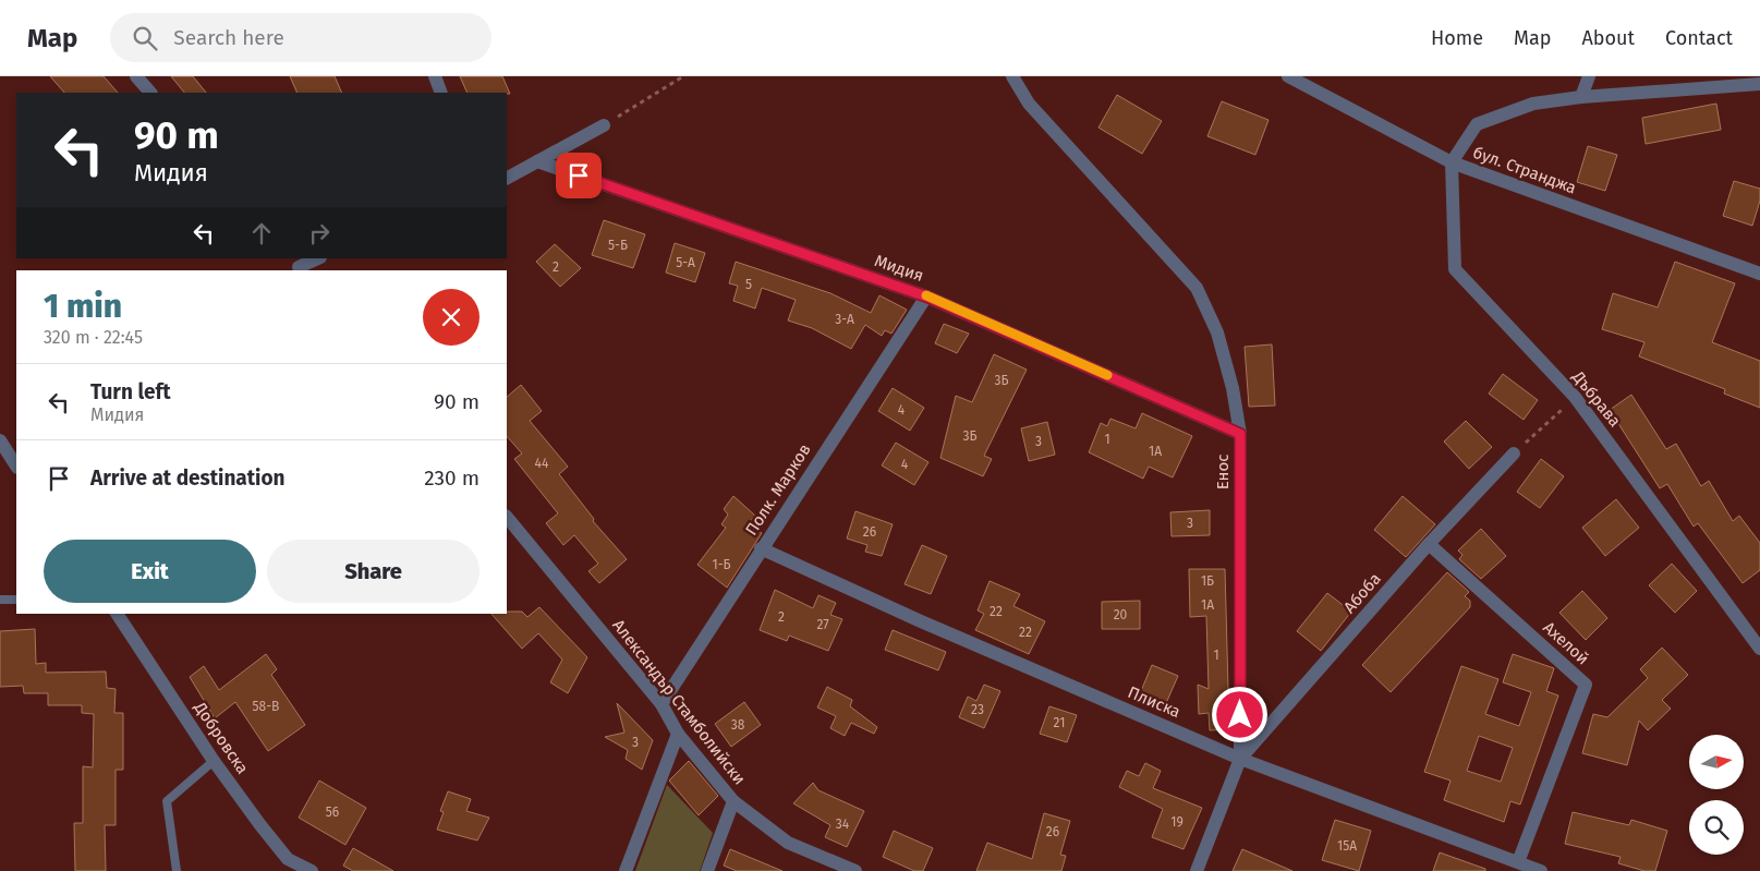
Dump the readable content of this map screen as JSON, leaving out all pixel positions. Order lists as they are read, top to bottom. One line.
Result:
{"streets":{"street":["бул. Странджа","Мидия","Дъбрава","Енос","Полк. Марков","Абоба","Ахелой","Александър Стамболийски","Плиска","Добровска"]},"crossings":[["бул. Странджа","Дъбрава"],["Мидия","Енос"],["Мидия","Полк. Марков"],["Енос","Абоба"],["Енос","Плиска"],["Полк. Марков","Александър Стамболийски"],["Полк. Марков","Плиска"],["Абоба","Ахелой"],["Абоба","Плиска"],["Ахелой","Плиска"]],"house_numbers":["5-Б","5-А","2","5","3-А","3Б","4","3Б","1","3","1А","44","4","3","26","1-Б","1Б","1А","22","20","2","27","22","1","58-В","23","21","38","3","56","19","34","26","15А"],"north":"right","page":{"header":"Map","search":"Search here","nav":["Home","Map","About","Contact"],"turn":["90 m","Мидия"],"heading":["1 min","320 m · 22:45"],"list":[{"name":"Turn left","note":"Мидия","value":"90 m"},{"name":"Arrive at destination","value":"230 m"}],"buttons":["Exit","Share"]}}
